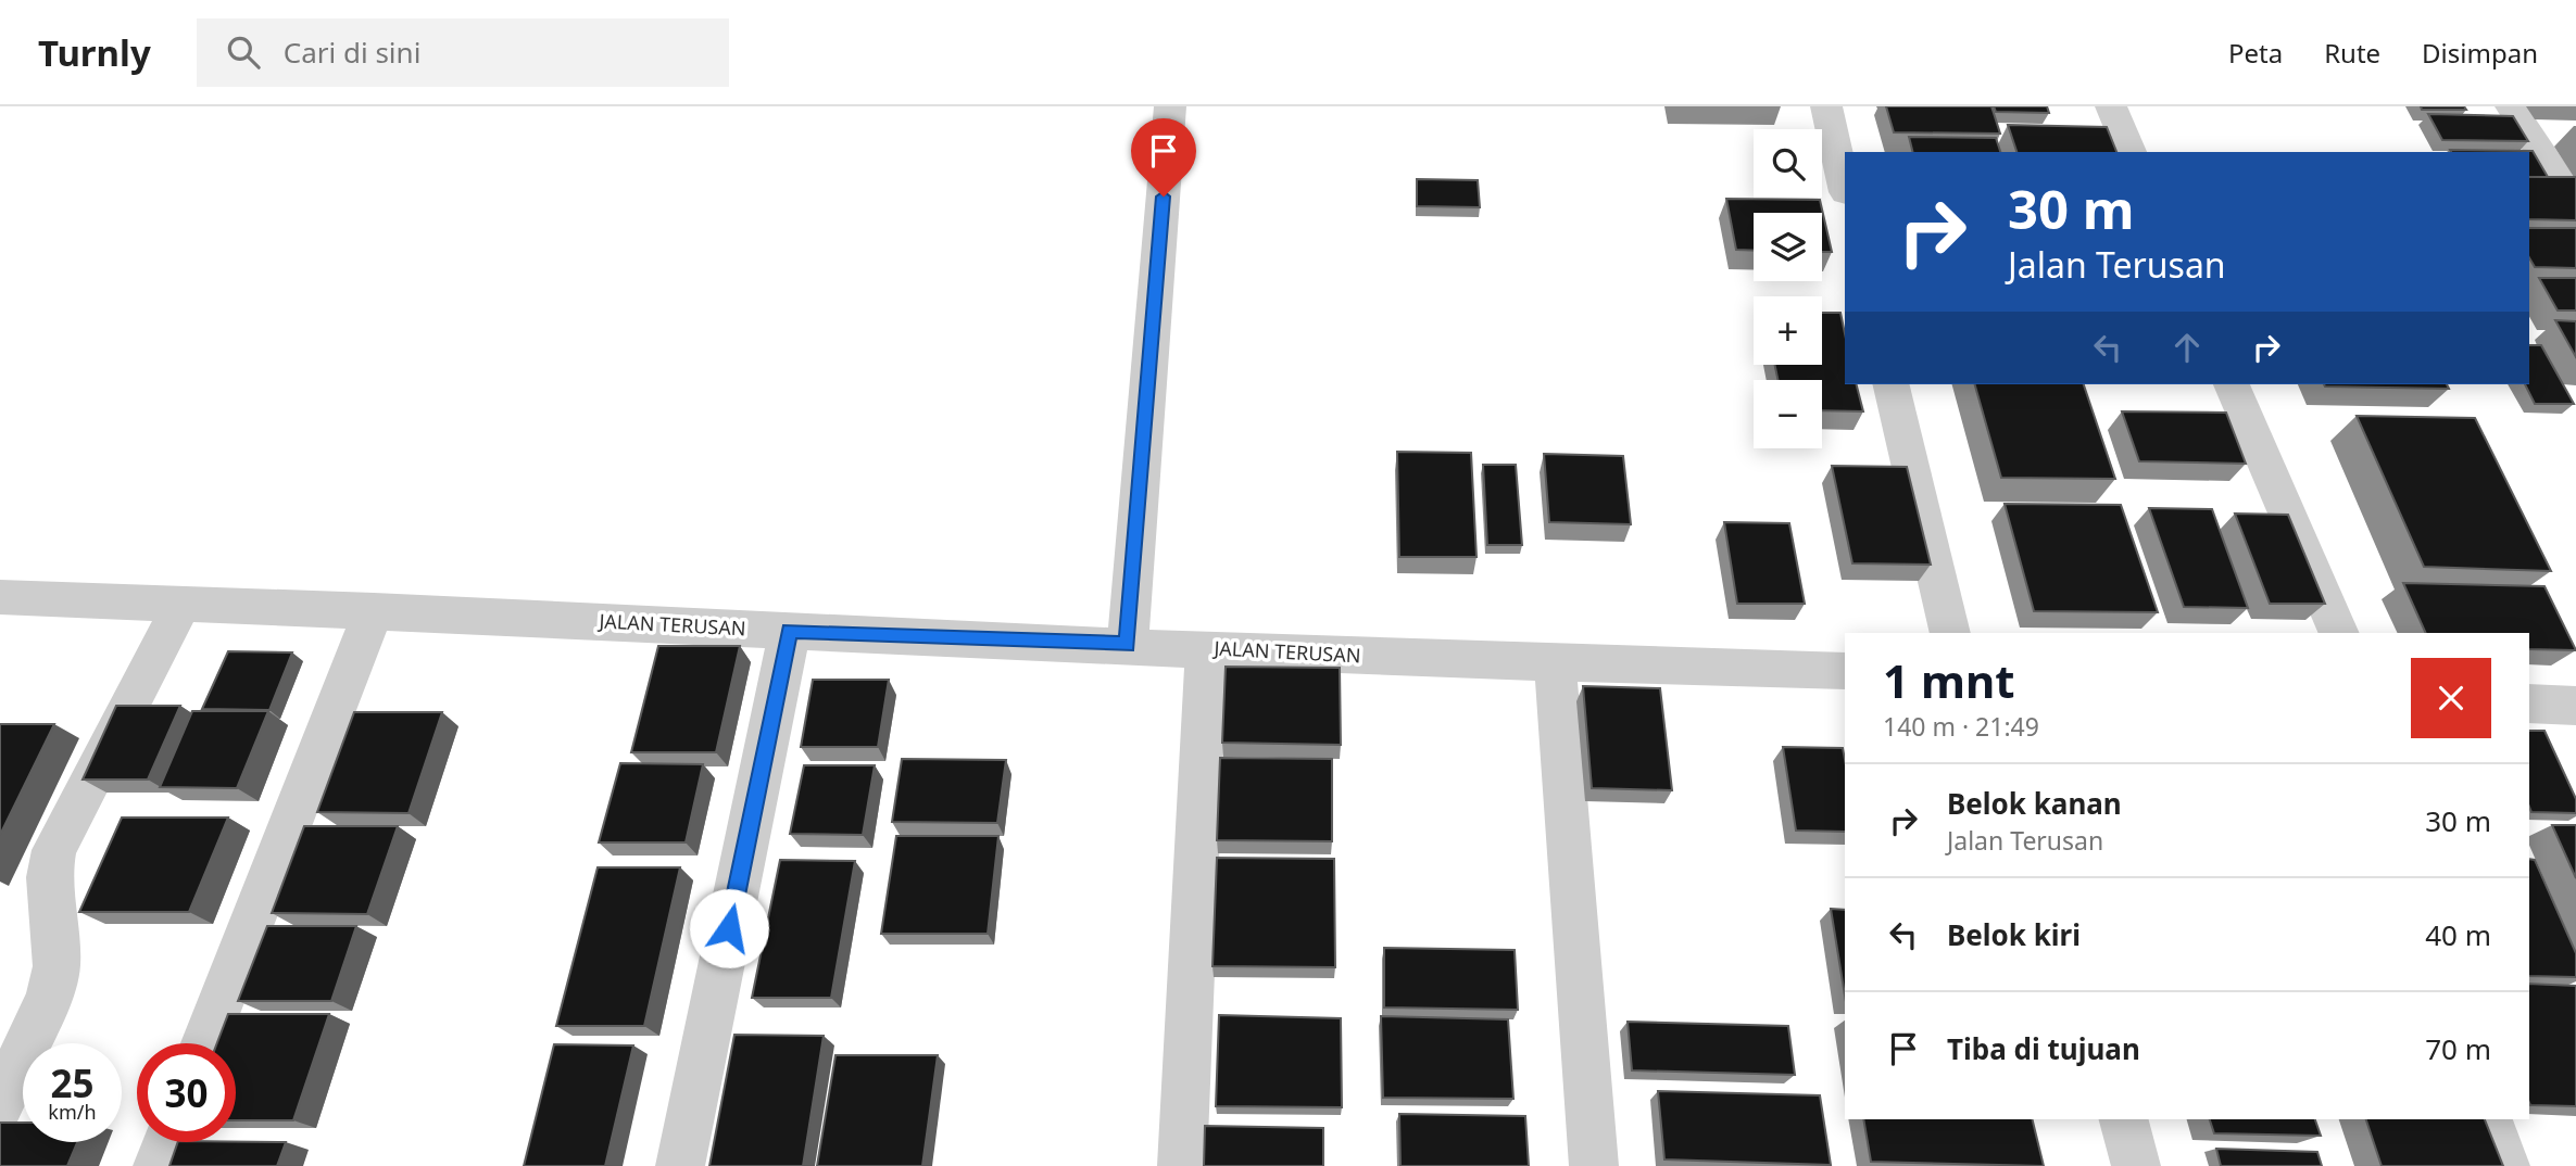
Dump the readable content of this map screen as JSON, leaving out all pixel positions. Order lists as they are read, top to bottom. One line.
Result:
{"streets":{"street":["JALAN TERUSAN"]},"page":{"header":"Turnly","search":"Cari di sini","nav":["Peta","Rute","Disimpan"],"map_buttons":["+","−"],"turn":["30 m","Jalan Terusan"],"heading":["1 mnt","140 m · 21:49"],"list":[{"name":"Belok kanan","note":"Jalan Terusan","value":"30 m"},{"name":"Belok kiri","value":"40 m"},{"name":"Tiba di tujuan","value":"70 m"}],"speed":"25 km/h","limit":"30"}}
